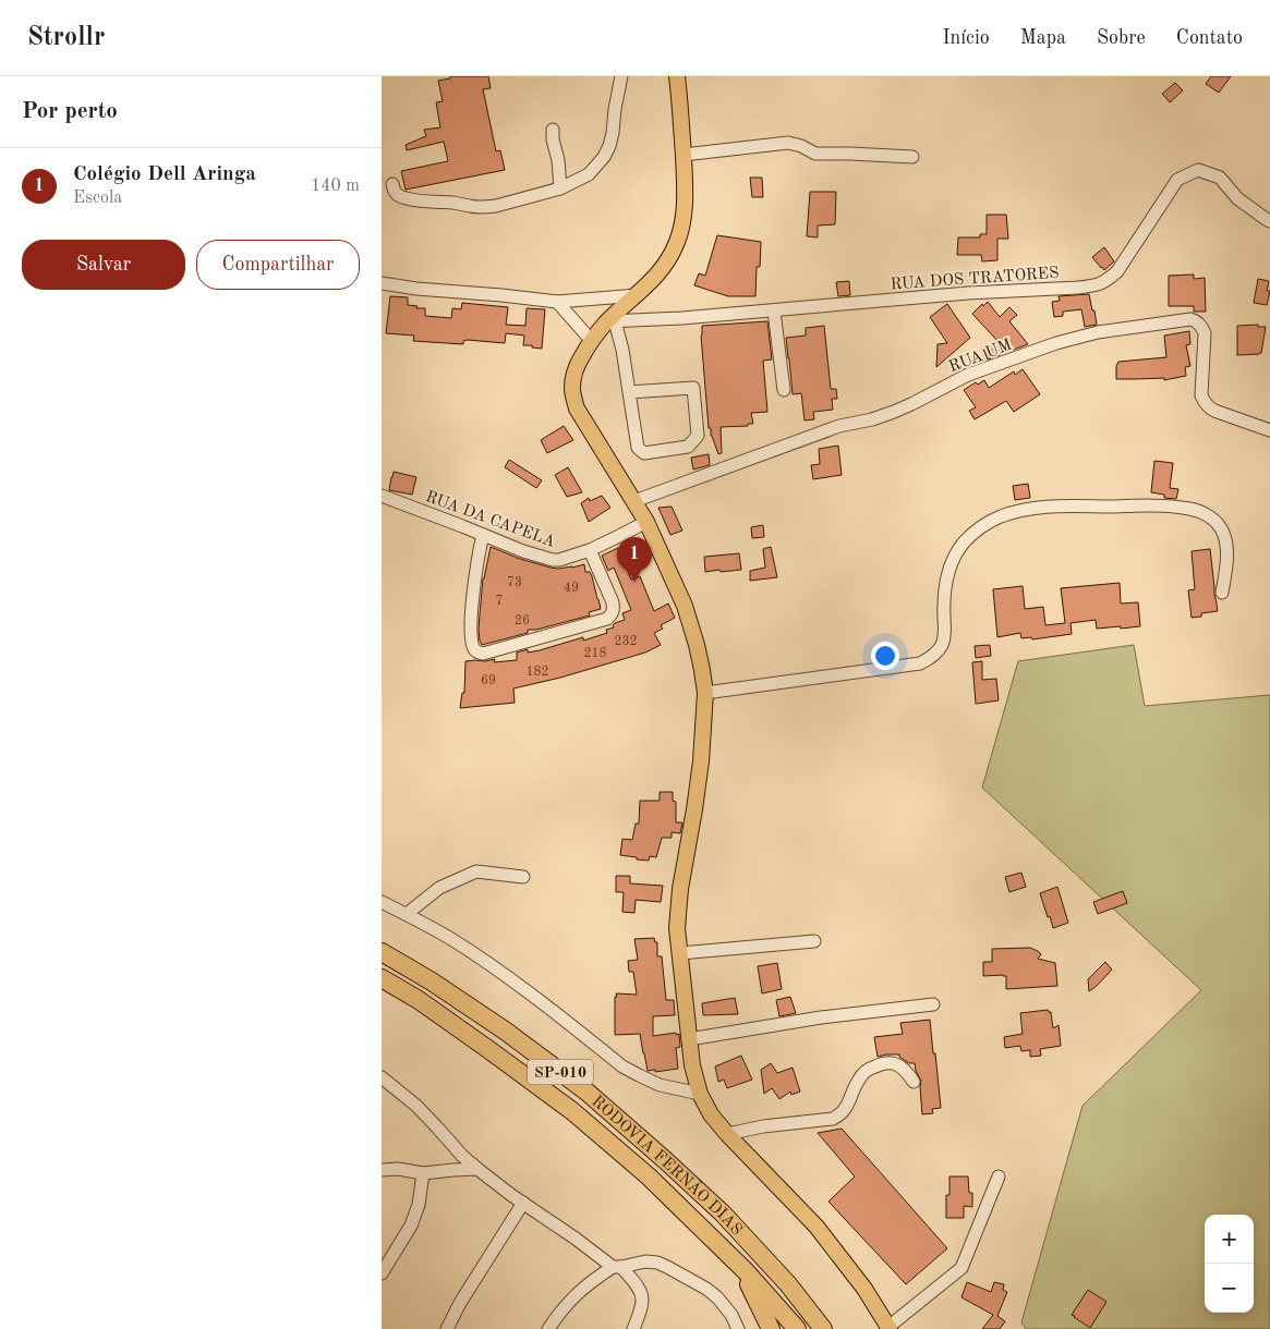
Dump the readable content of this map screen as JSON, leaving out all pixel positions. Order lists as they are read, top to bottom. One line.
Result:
{"streets":{"highway":["SP-010","RODOVIA FERNÃO DIAS"],"street":["RUA DOS TRATORES","RUA UM","RUA DA CAPELA"]},"house_numbers":["73","49","7","26","232","218","182","69"],"page":{"header":"Strollr","nav":["Início","Mapa","Sobre","Contato"],"heading":"Por perto","list":[{"mark":"1","name":"Colégio Dell Aringa","note":"Escola","value":"140 m"}],"buttons":["Salvar","Compartilhar"],"pins":"1","map_buttons":["+","−"]}}
